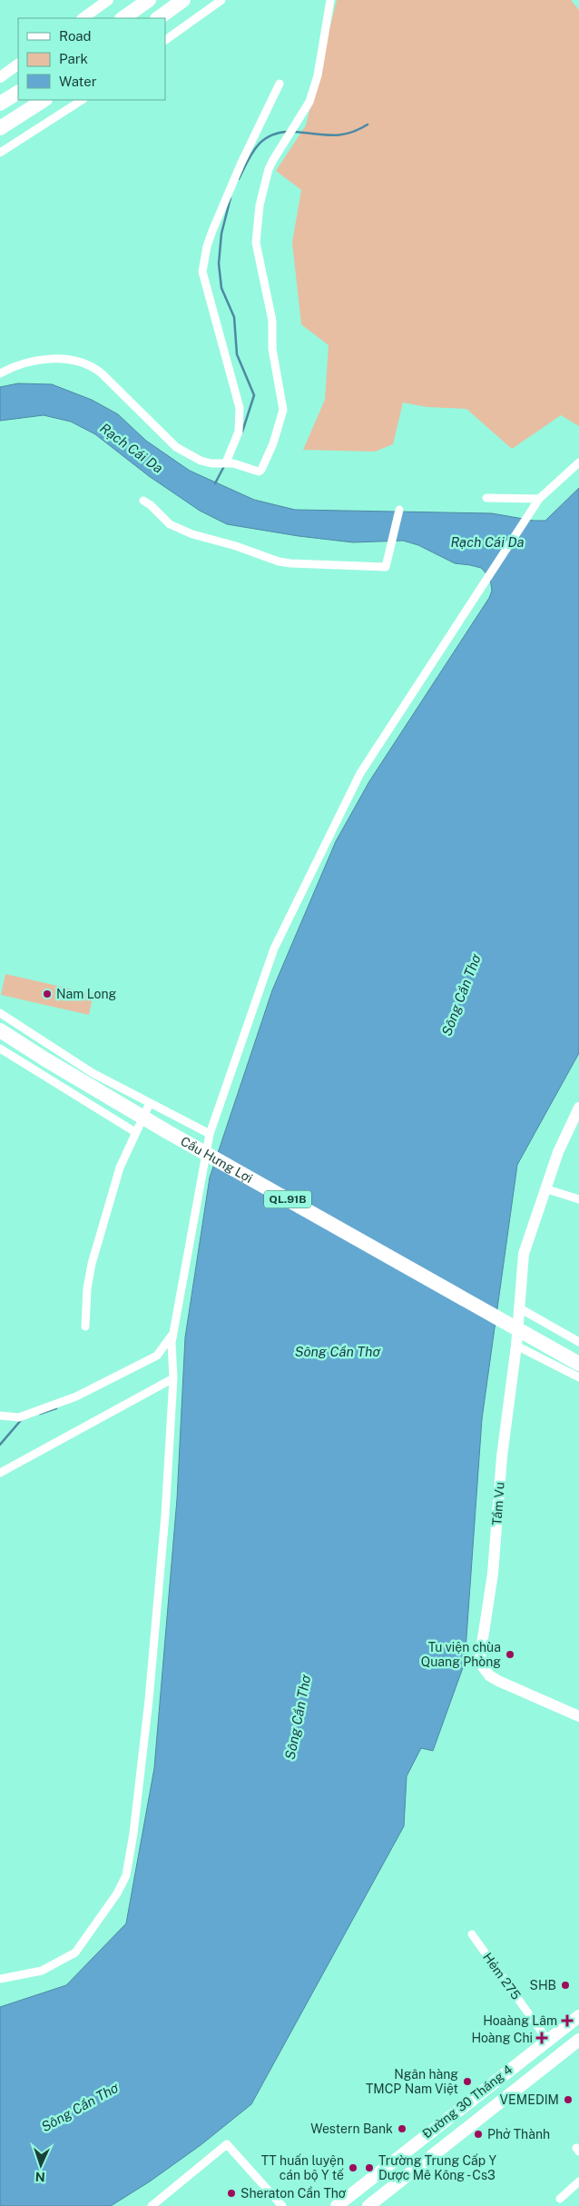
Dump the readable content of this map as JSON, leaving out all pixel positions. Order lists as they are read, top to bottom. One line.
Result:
{"streets":{"highway":["Cầu Hưng Lợi","QL.91B"],"main road":["Đường 30 Tháng 4"],"street":["Tầm Vu","Hẻm 275"]},"crossings":[["Hẻm 275","Đường 30 Tháng 4"]],"water":["Rạch Cái Da","Sông Cần Thơ"],"places":{"other":["Nam Long","Tu viện chùa Quang Phòng","SHB","Ngân hàng TMCP Nam Việt","VEMEDIM","Western Bank","Phở Thành","TT huấn luyện cán bộ Y tế","Trường Trung Cấp Y Dược Mê Kông - Cs3","Sheraton Cần Thơ"],"health":["Hoaàng Lâm","Hoàng Chi"]},"legend":["Road","Park","Water"],"north":"bottom"}
